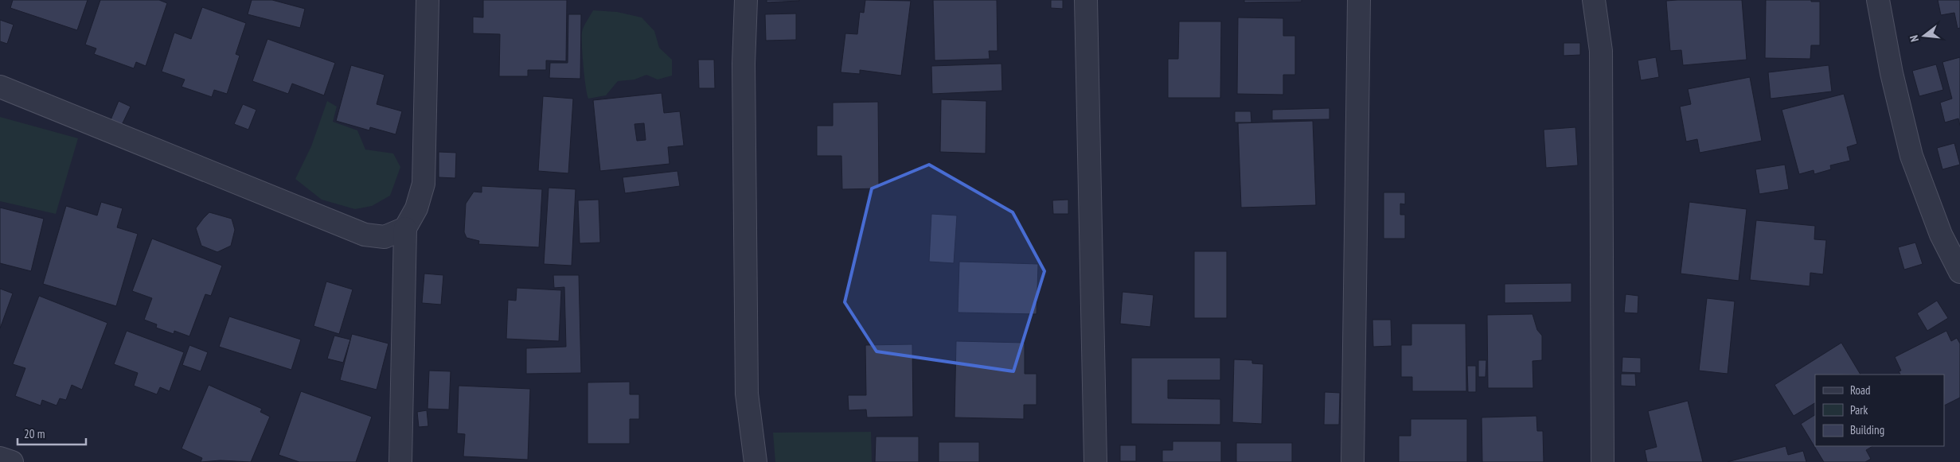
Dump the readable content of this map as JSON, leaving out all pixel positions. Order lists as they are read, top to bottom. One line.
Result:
{"legend":["Road","Park","Building"],"scale_bar":"20 m","north":"left"}
